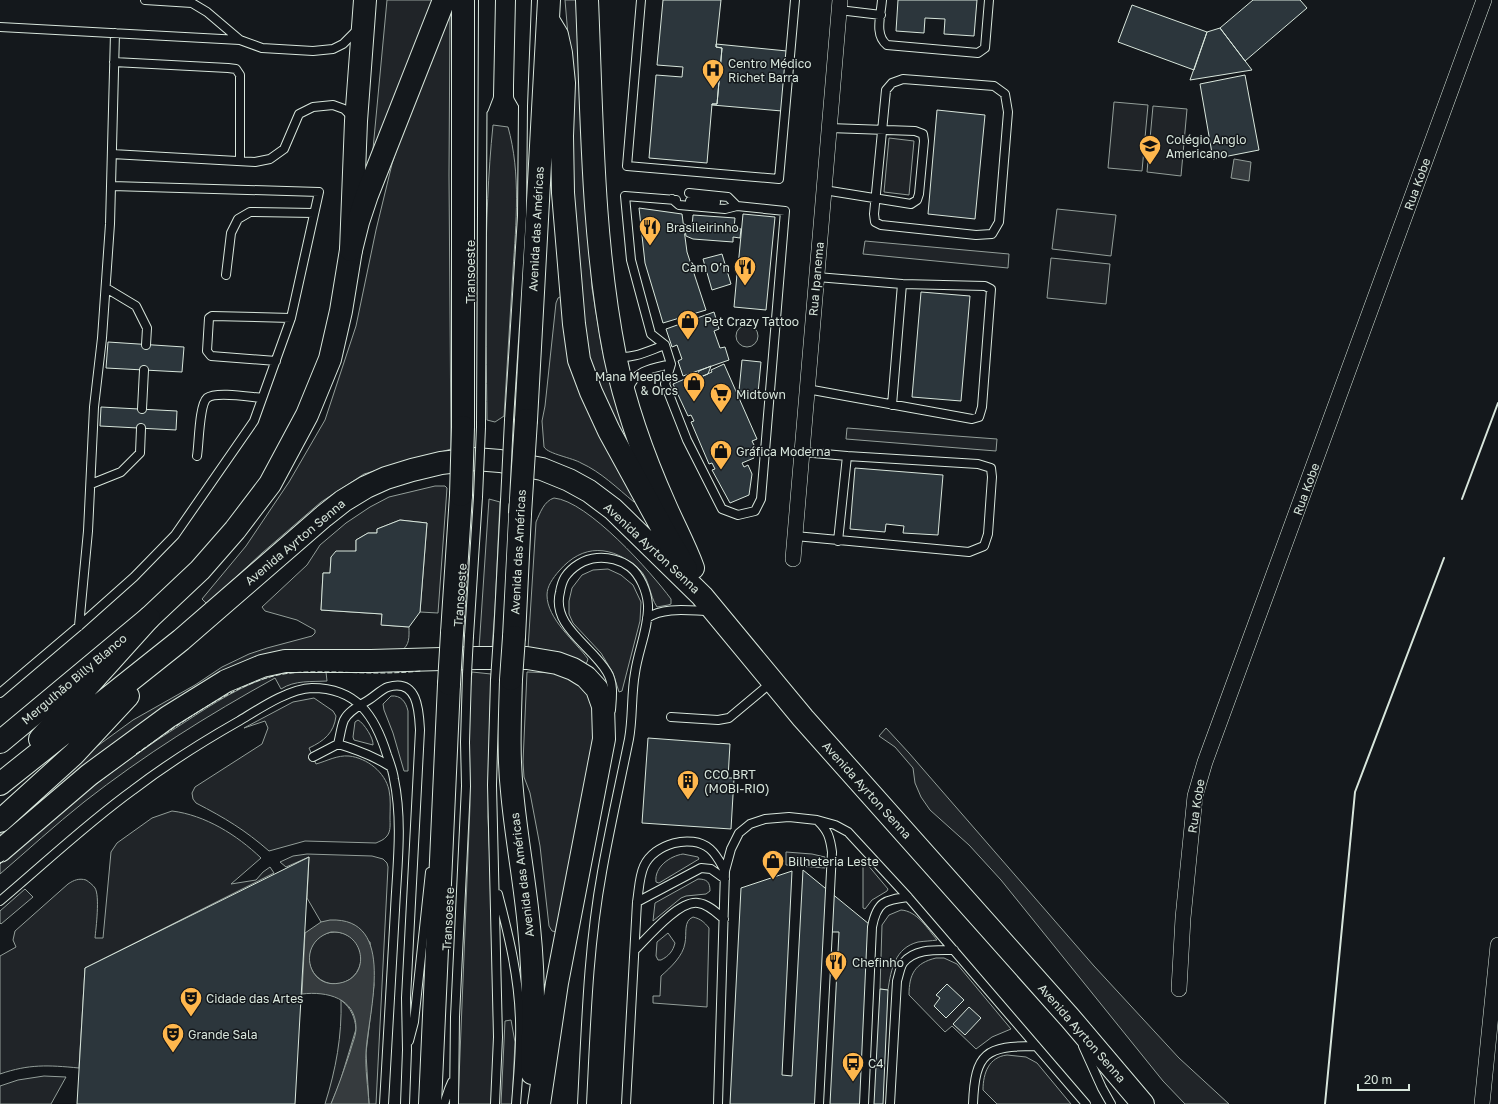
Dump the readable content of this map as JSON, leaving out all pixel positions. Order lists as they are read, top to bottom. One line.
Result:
{"streets":{"main road":["Avenida das Américas","Avenida Ayrton Senna","Mergulhão Billy Blanco"],"street":["Rua Kobe","Rua Ipanema"],"lane":["Transoeste"]},"places":{"hospital":["Centro Médico Richet Barra"],"school or university":["Colégio Anglo Americano"],"restaurant":["Brasileirinho","Càm O’n","Chefinho"],"shop":["Pet Crazy Tattoo","Mana Meeples & Orcs","Gráfica Moderna","Bilheteria Leste"],"supermarket":["Midtown"],"building":["CCO BRT (MOBI-RIO)"],"theatre":["Cidade das Artes","Grande Sala"],"bus stop":["C4"]},"scale_bar":"20 m"}
